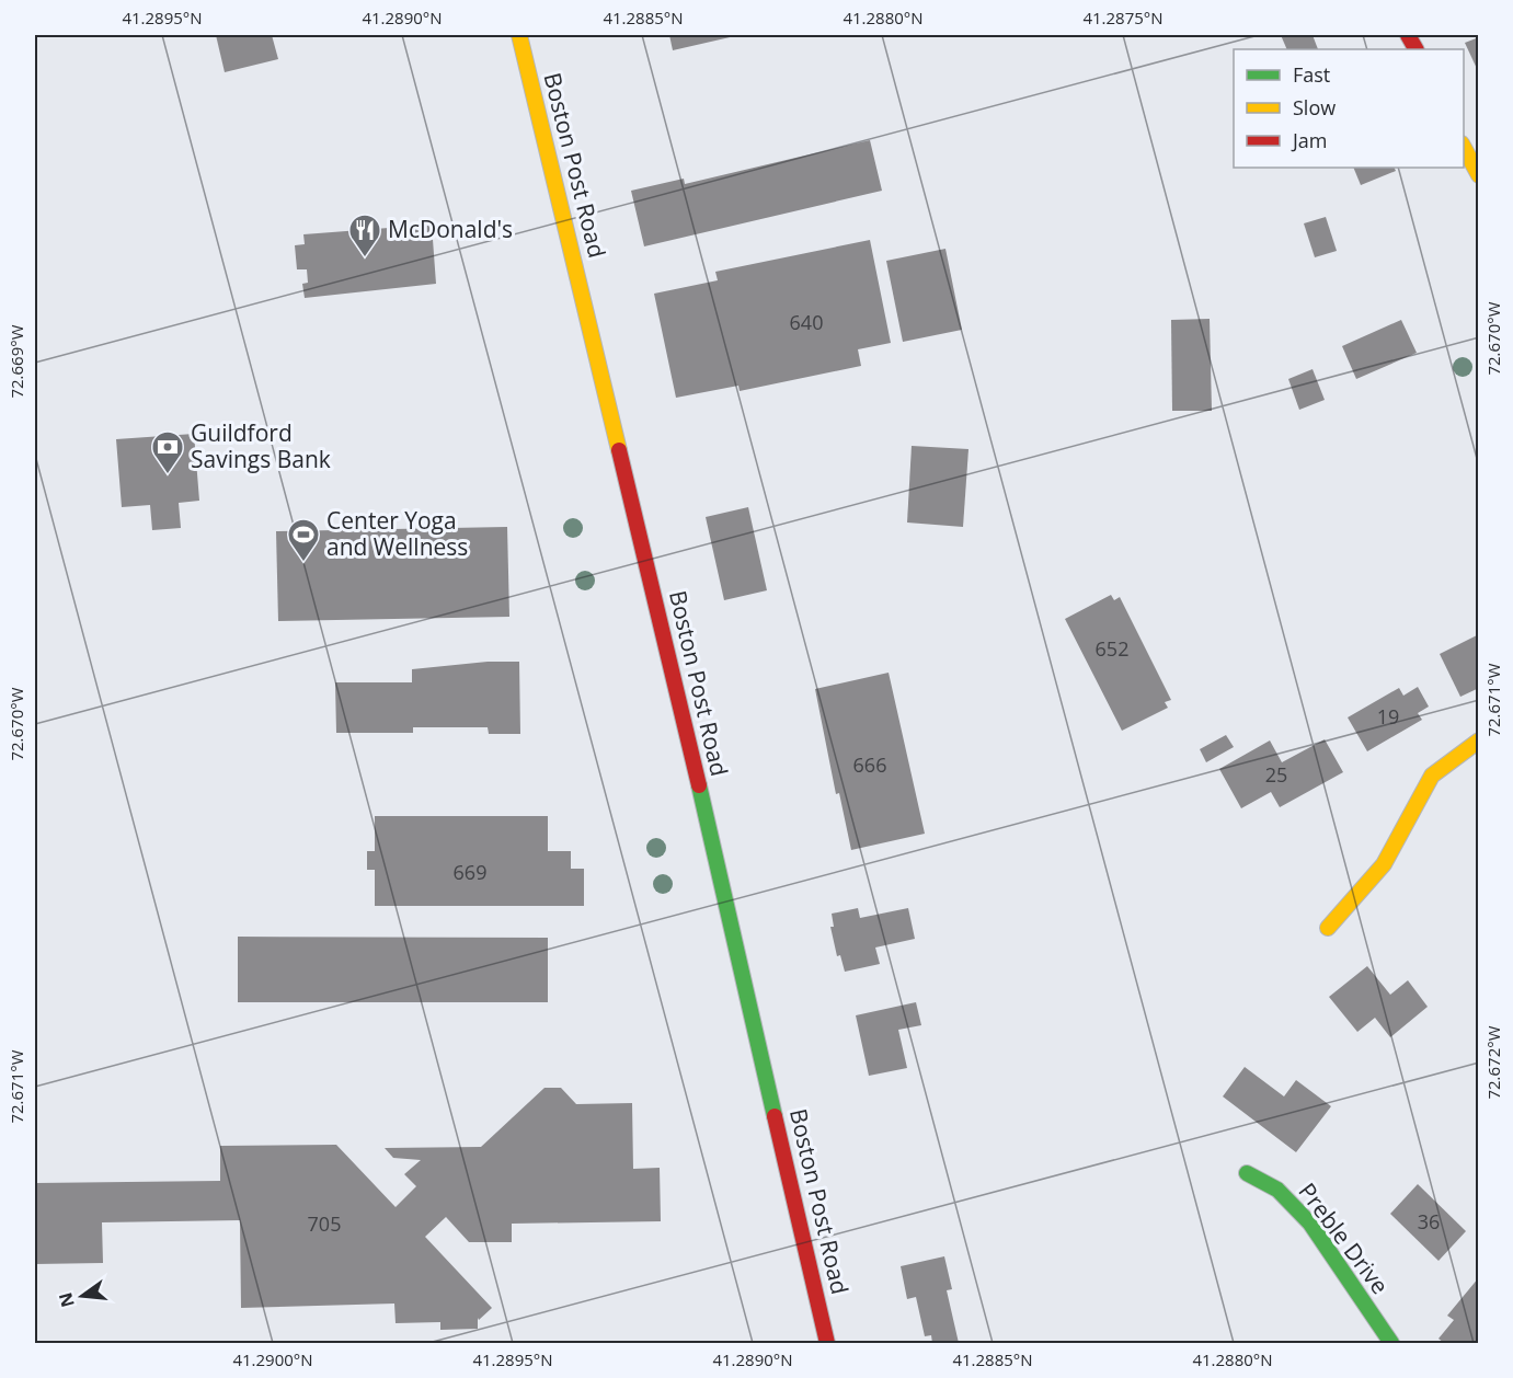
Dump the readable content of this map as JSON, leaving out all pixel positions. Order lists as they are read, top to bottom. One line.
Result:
{"streets":{"main road":["Boston Post Road","Preble Drive"]},"places":{"restaurant":["McDonald's"],"bank":["Guildford Savings Bank"],"sports":["Center Yoga and Wellness"]},"house_numbers":["640","652","19","666","25","669","36","705"],"legend":["Fast","Slow","Jam"],"north":"left","coordinates":["41.2895°N","41.2890°N","41.2885°N","41.2880°N","41.2875°N","72.670°W","72.669°W","72.671°W","72.672°W","41.2900°N"]}
